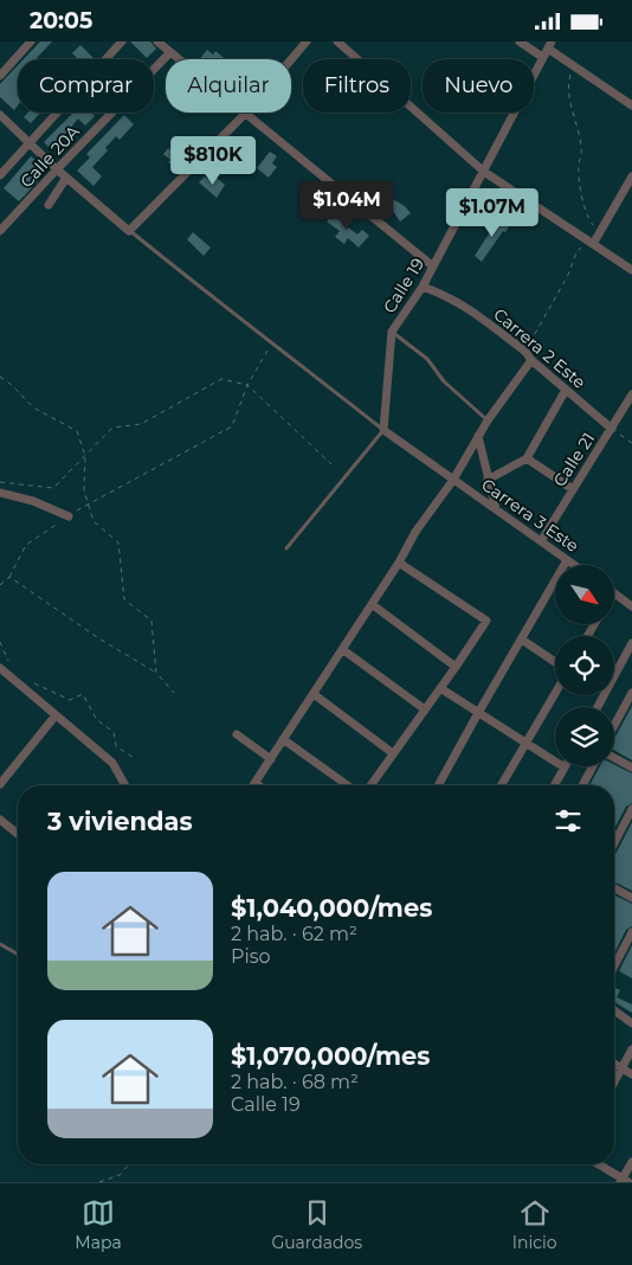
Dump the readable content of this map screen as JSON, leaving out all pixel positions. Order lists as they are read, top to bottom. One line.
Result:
{"streets":{"street":["Calle 20A","Calle 19","Carrera 2 Este","Calle 21","Carrera 3 Este"]},"crossings":[["Calle 19","Carrera 2 Este"],["Calle 19","Carrera 3 Este"],["Carrera 2 Este","Calle 21"],["Calle 21","Carrera 3 Este"]],"north":"bottom right","page":{"status":"20:05","chip":["Comprar","Alquilar","Filtros","Nuevo"],"price":["$810K","$1.04M","$1.07M"],"heading":"3 viviendas","list":[{"name":"$1,040,000/mes","note":"2 hab. · 62 m² · Piso"},{"name":"$1,070,000/mes","note":"2 hab. · 68 m² · Calle 19"}],"tabs":["Mapa","Guardados","Inicio"]}}
